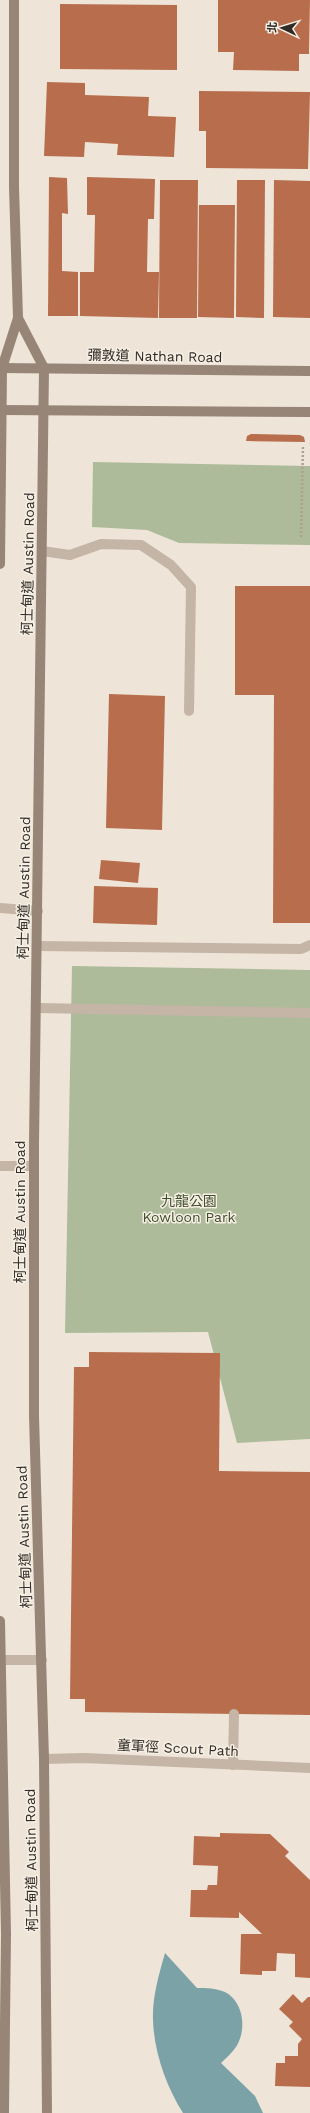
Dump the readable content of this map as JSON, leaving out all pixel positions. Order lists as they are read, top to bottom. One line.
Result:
{"streets":{"main road":["彌敦道 Nathan Road","柯士甸道 Austin Road"],"street":["童軍徑 Scout Path"]},"crossings":[["彌敦道 Nathan Road","柯士甸道 Austin Road"],["柯士甸道 Austin Road","童軍徑 Scout Path"]],"parks":["九龍公園 Kowloon Park"],"north":"left"}
